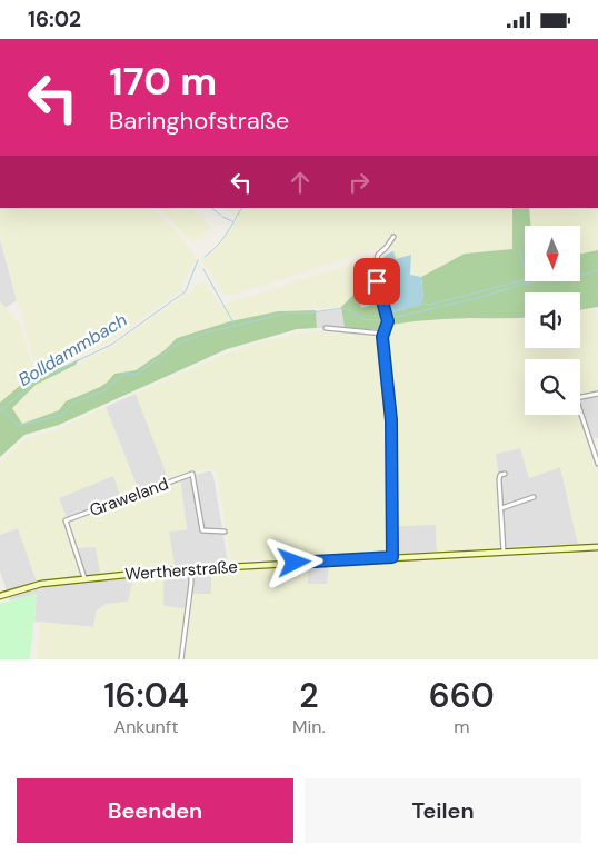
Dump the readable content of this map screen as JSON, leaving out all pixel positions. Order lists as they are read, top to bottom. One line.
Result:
{"streets":{"main road":["Wertherstraße"],"street":["Graweland"]},"crossings":[["Graweland","Wertherstraße"]],"water":["Bolldammbach"],"north":"bottom","page":{"status":"16:02","turn":["170 m","Baringhofstraße"],"eta":["16:04","Ankunft","2","Min.","660","m"],"buttons":["Beenden","Teilen"]}}
